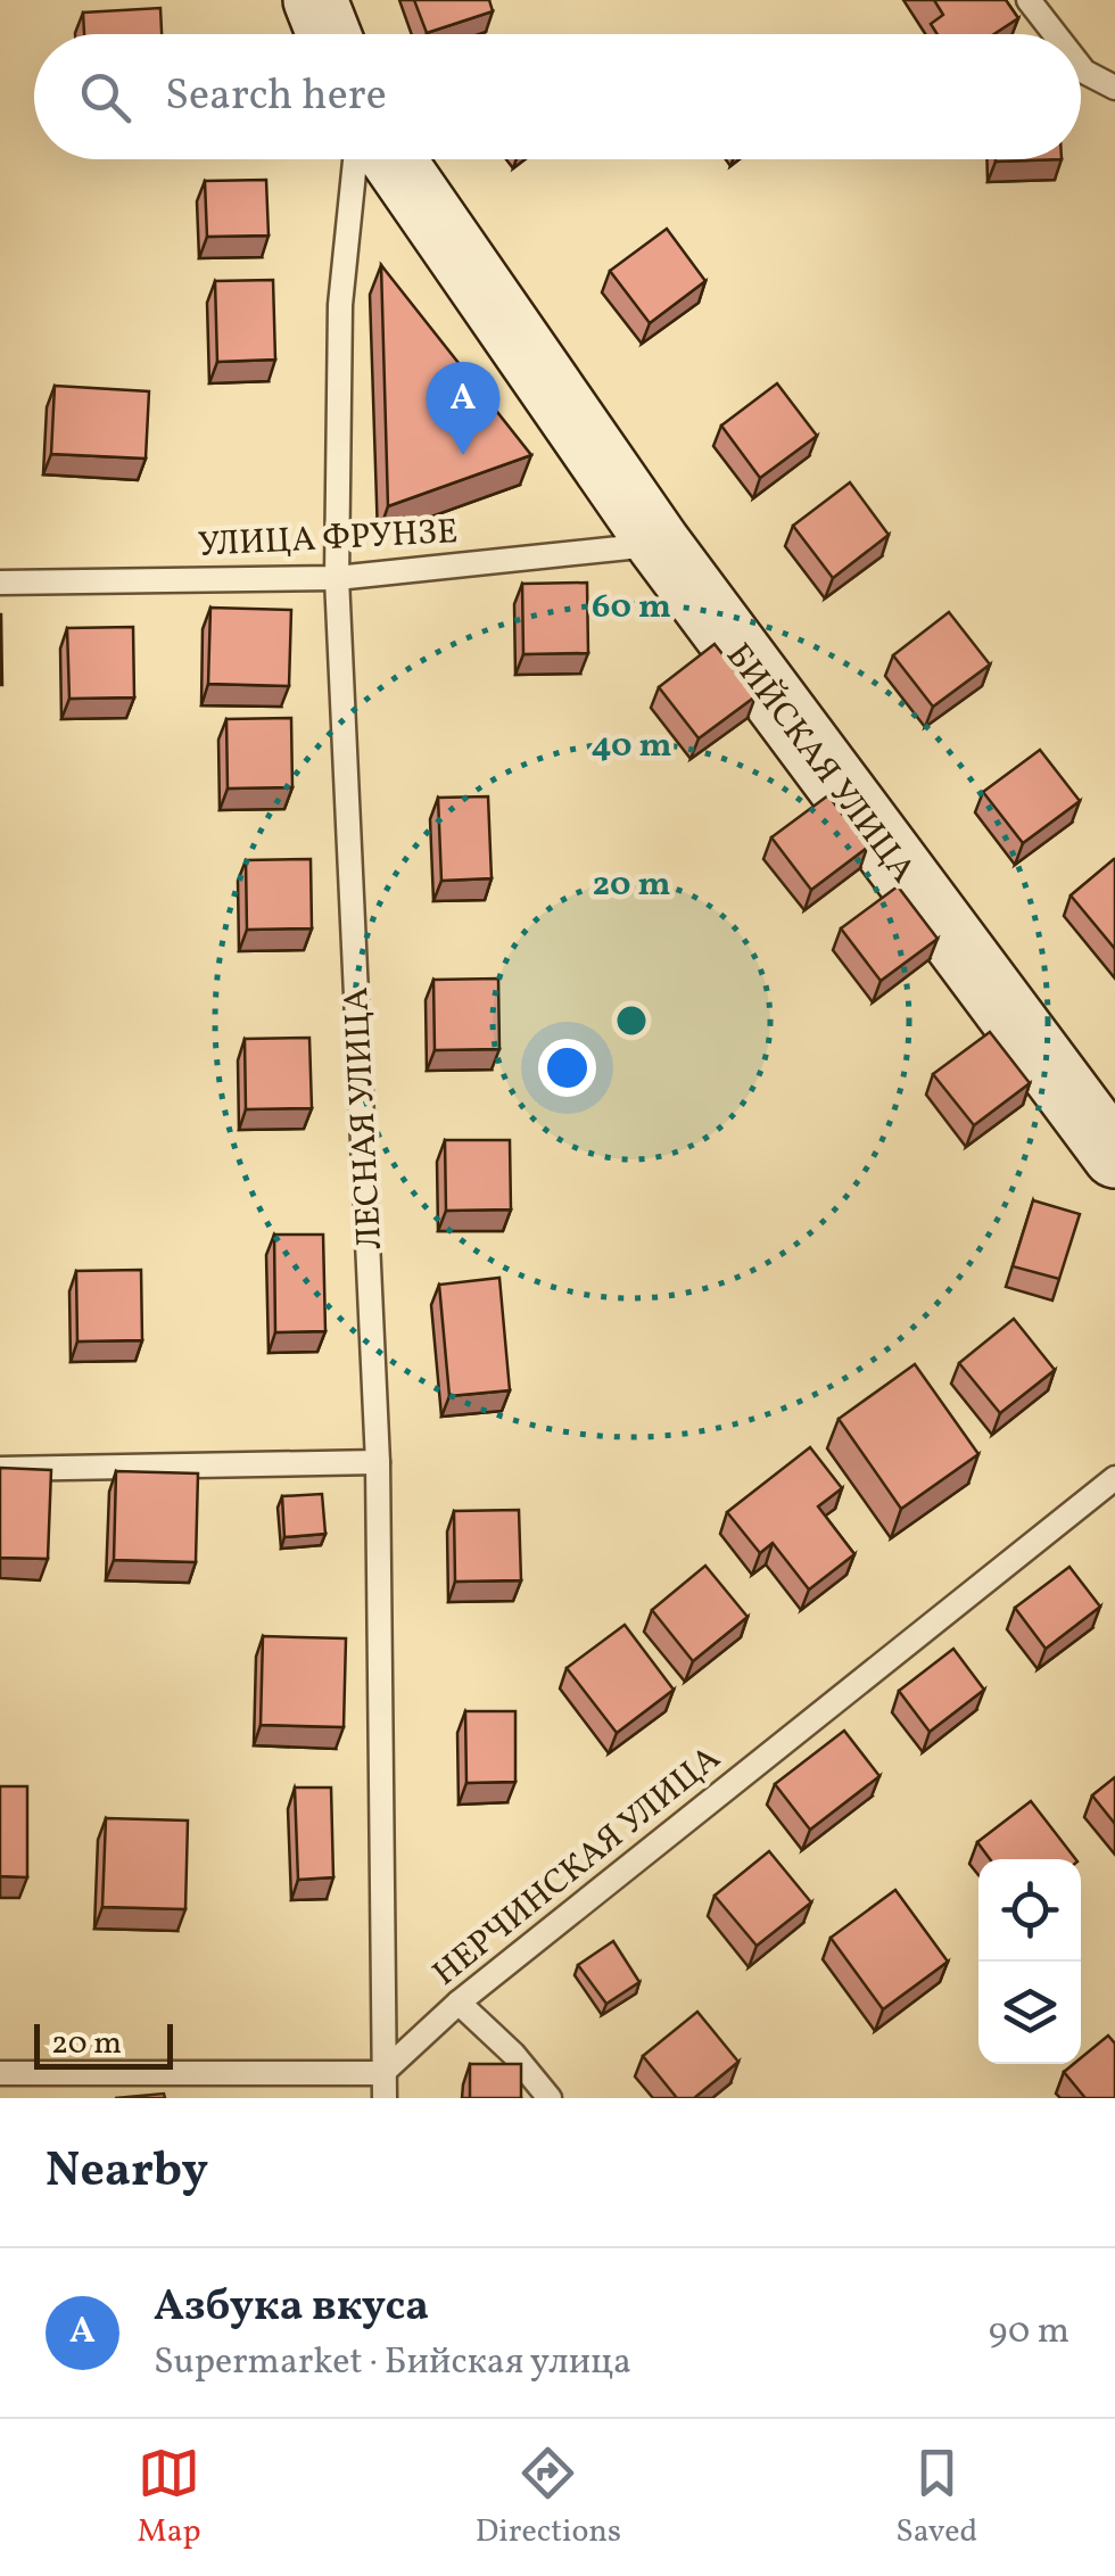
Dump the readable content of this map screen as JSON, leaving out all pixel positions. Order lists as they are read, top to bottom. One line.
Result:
{"streets":{"street":["БИЙСКАЯ УЛИЦА"],"lane":["УЛИЦА ФРУНЗЕ","ЛЕСНАЯ УЛИЦА","НЕРЧИНСКАЯ УЛИЦА"]},"crossings":[["УЛИЦА ФРУНЗЕ","БИЙСКАЯ УЛИЦА"],["УЛИЦА ФРУНЗЕ","ЛЕСНАЯ УЛИЦА"],["ЛЕСНАЯ УЛИЦА","НЕРЧИНСКАЯ УЛИЦА"]],"scale_bar":"20 m","page":{"search":"Search here","pins":"A","scale":"20 m","heading":"Nearby","list":[{"mark":"A","name":"Азбука вкуса","note":"Supermarket · Бийская улица","value":"90 m"}],"nav":["Map","Directions","Saved"]},"rings":["60 m","40 m","20 m"]}
